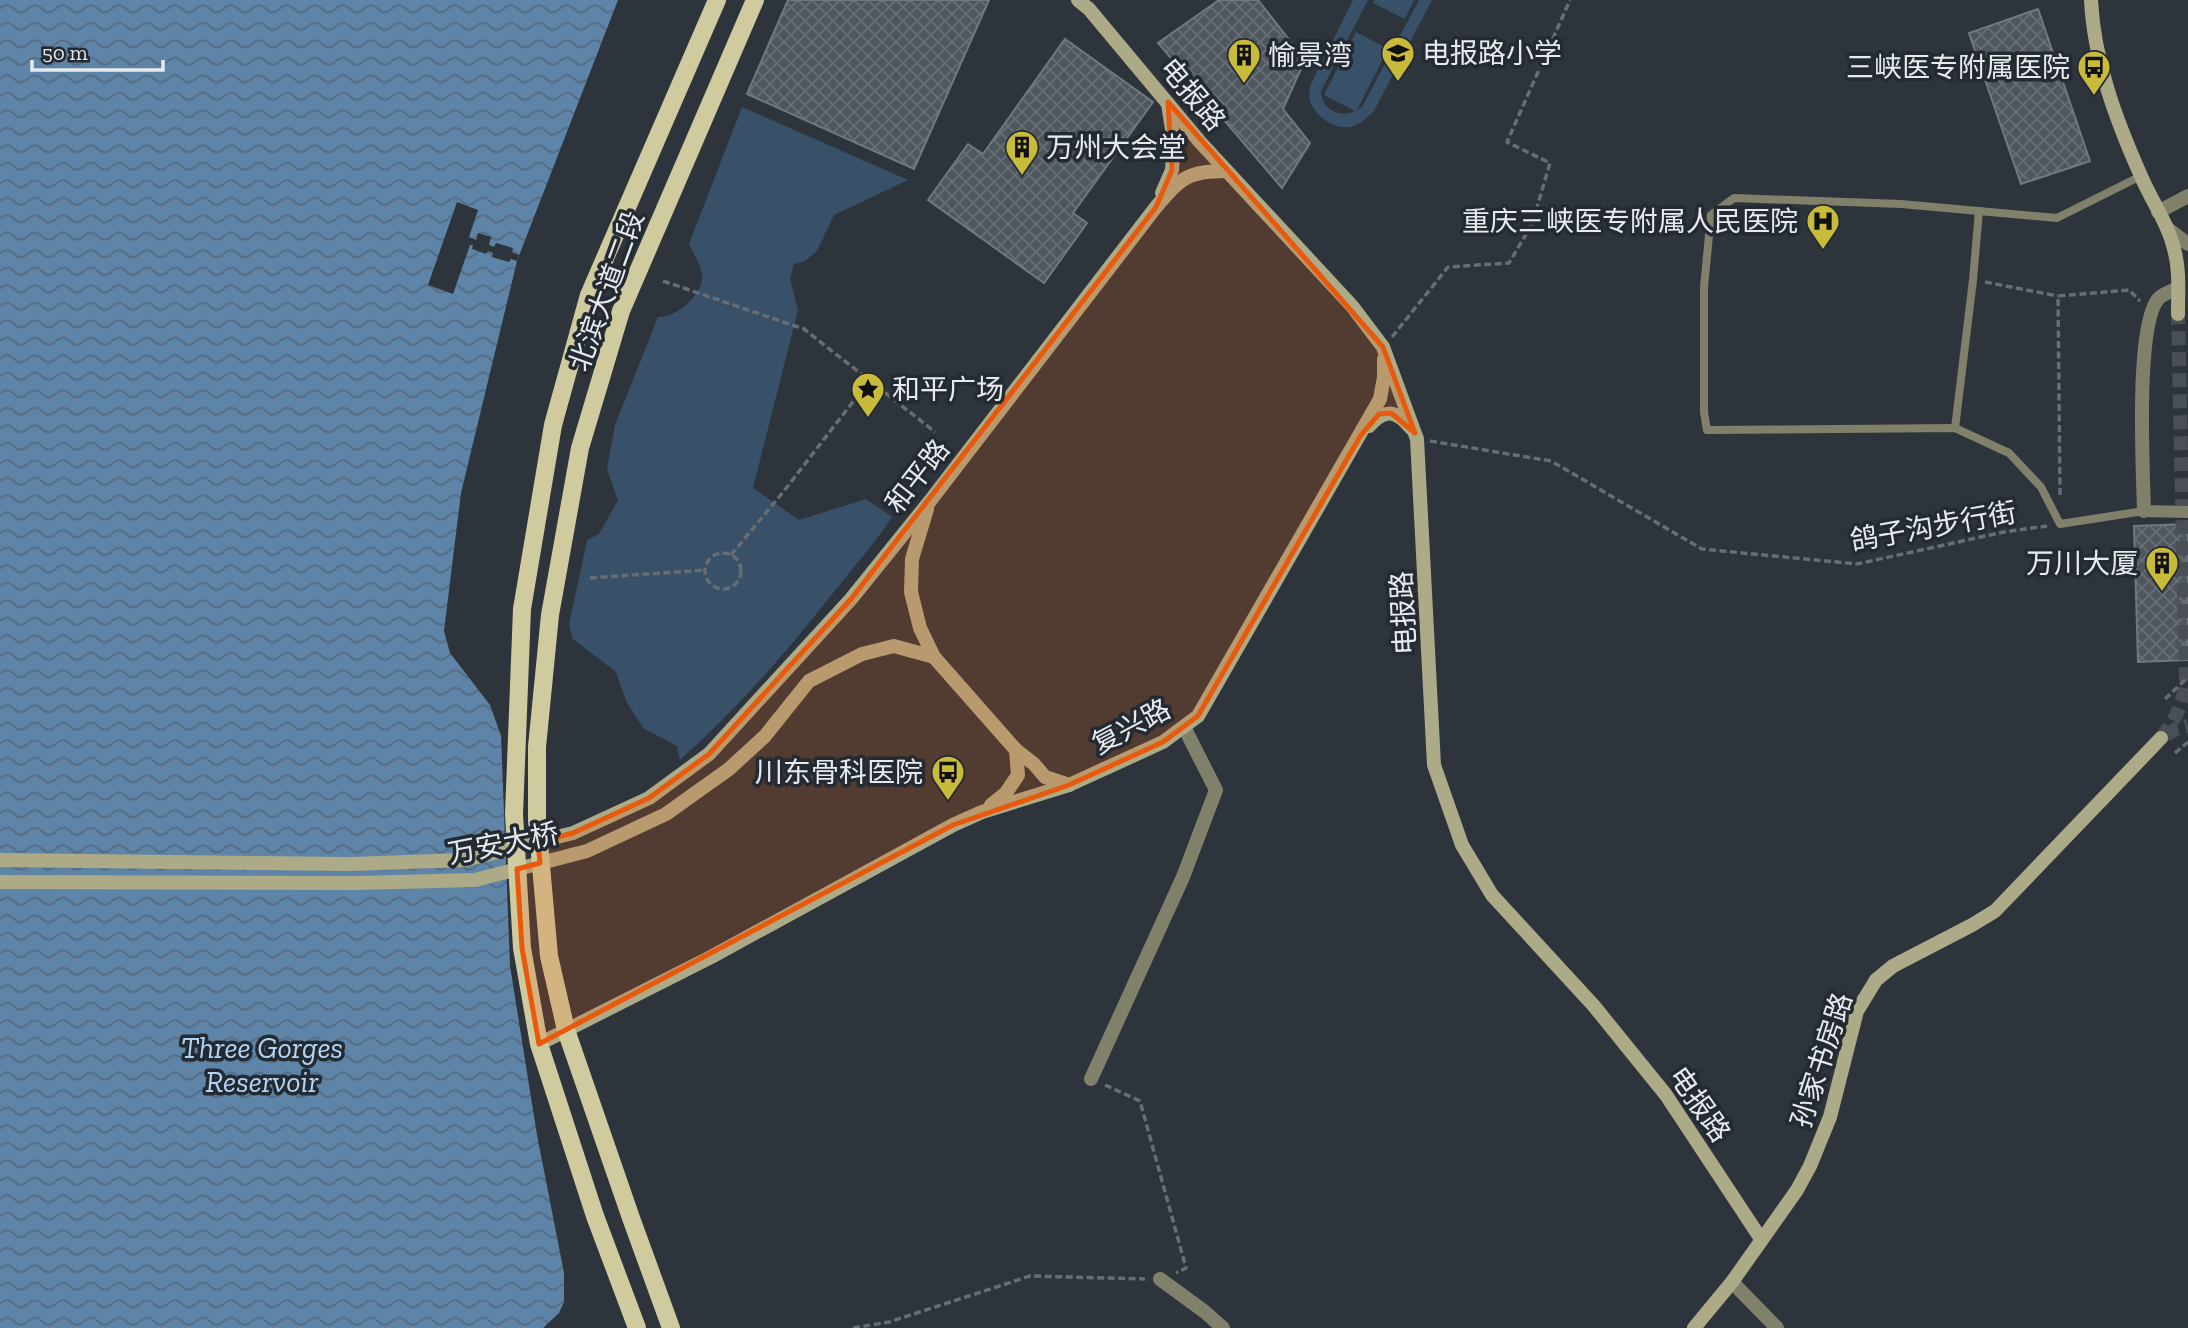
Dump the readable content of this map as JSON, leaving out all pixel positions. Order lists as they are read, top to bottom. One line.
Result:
{"streets":{"main road":["电报路","北滨大道二段","和平路","复兴路","万安大桥","孙家书房路"],"path":["鸽子沟步行街"]},"crossings":[["电报路","和平路"],["电报路","鸽子沟步行街"],["电报路","复兴路"],["电报路","孙家书房路"],["北滨大道二段","复兴路"],["和平路","万安大桥"]],"water":["Three Gorges Reservoir"],"places":{"school or university":["电报路小学"],"building":["愉景湾","万州大会堂","万川大厦"],"bus stop":["三峡医专附属医院","川东骨科医院"],"hospital":["重庆三峡医专附属人民医院"],"place":["和平广场"]},"scale_bar":"50 m"}
